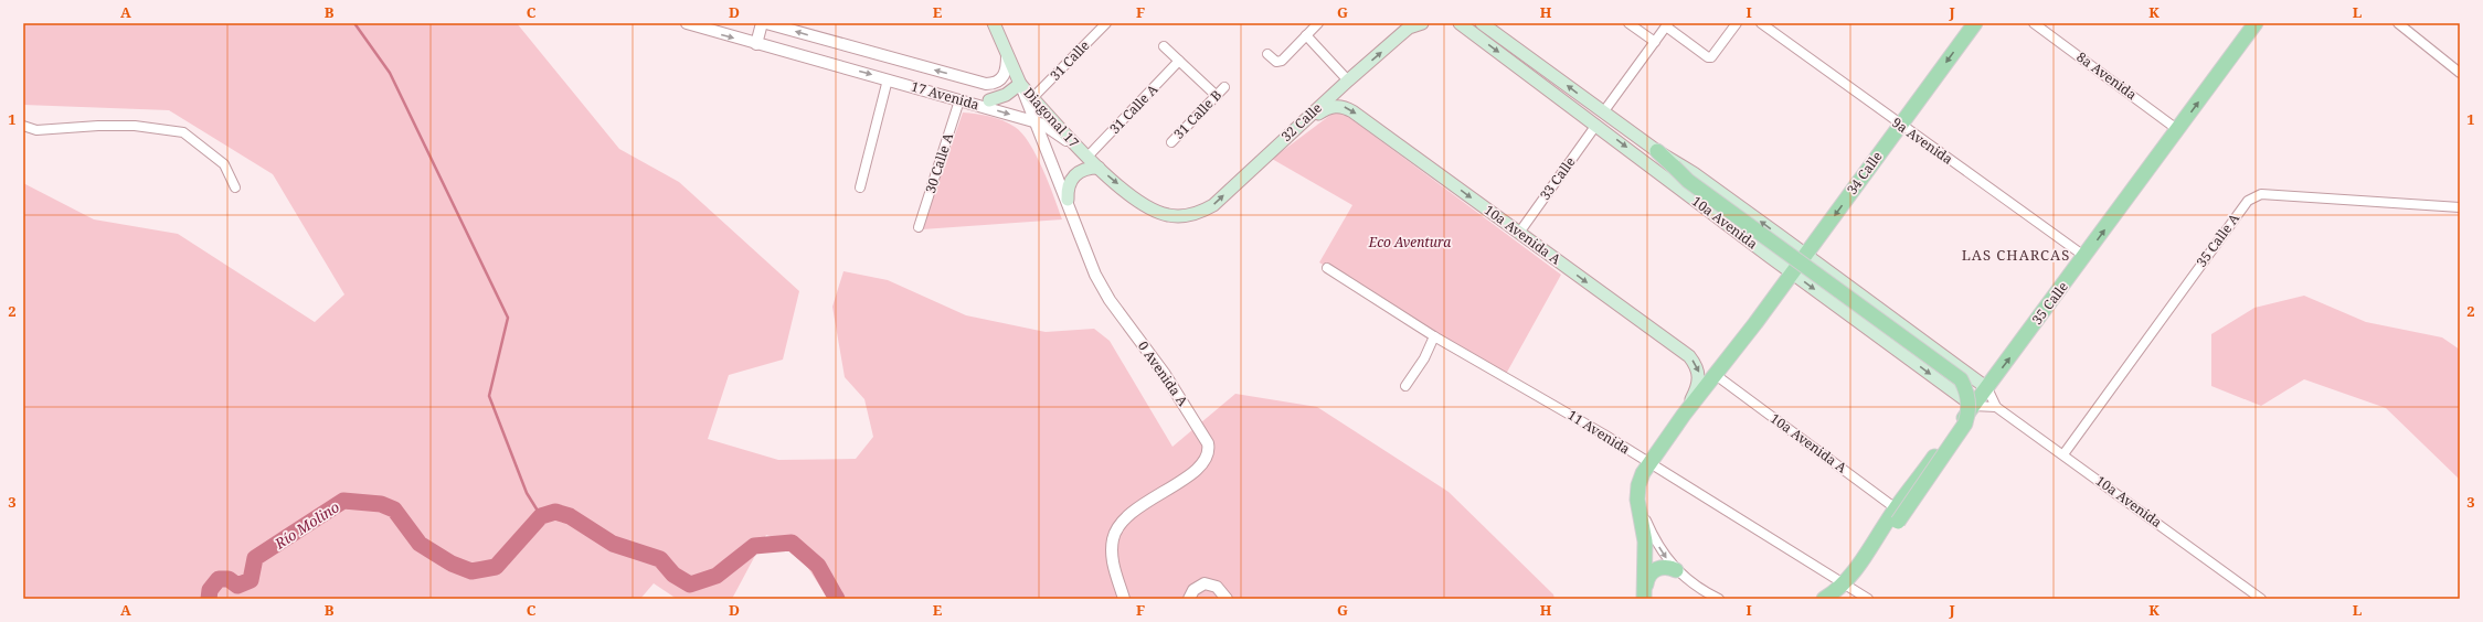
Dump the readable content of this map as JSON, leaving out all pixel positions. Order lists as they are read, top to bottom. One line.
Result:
{"streets":{"main road":["17 Avenida","Diagonal 17","32 Calle","34 Calle","10a Avenida","10a Avenida A","35 Calle"],"street":["31 Calle","8a Avenida","31 Calle A","31 Calle B","9a Avenida","30 Calle A","33 Calle","35 Calle A","0 Avenida A","11 Avenida"]},"crossings":[["31 Calle","Diagonal 17"],["8a Avenida","35 Calle"],["17 Avenida","31 Calle A"],["17 Avenida","Diagonal 17"],["17 Avenida","32 Calle"],["17 Avenida","30 Calle A"],["17 Avenida","0 Avenida A"],["31 Calle A","Diagonal 17"],["Diagonal 17","0 Avenida A"],["32 Calle","10a Avenida A"],["9a Avenida","34 Calle"],["9a Avenida","35 Calle"],["34 Calle","10a Avenida"],["34 Calle","10a Avenida A"],["34 Calle","11 Avenida"],["33 Calle","10a Avenida"],["33 Calle","10a Avenida A"],["10a Avenida","35 Calle A"],["10a Avenida","35 Calle"],["10a Avenida A","35 Calle"]],"one_way":["32 Calle","34 Calle","10a Avenida A","35 Calle"],"districts":["LAS CHARCAS"],"water":["Río Molino"],"parks":["Eco Aventura"],"grid":{"columns":["A","B","C","D","E","F","G","H","I","J","K","L"],"rows":["1","2","3"]}}
